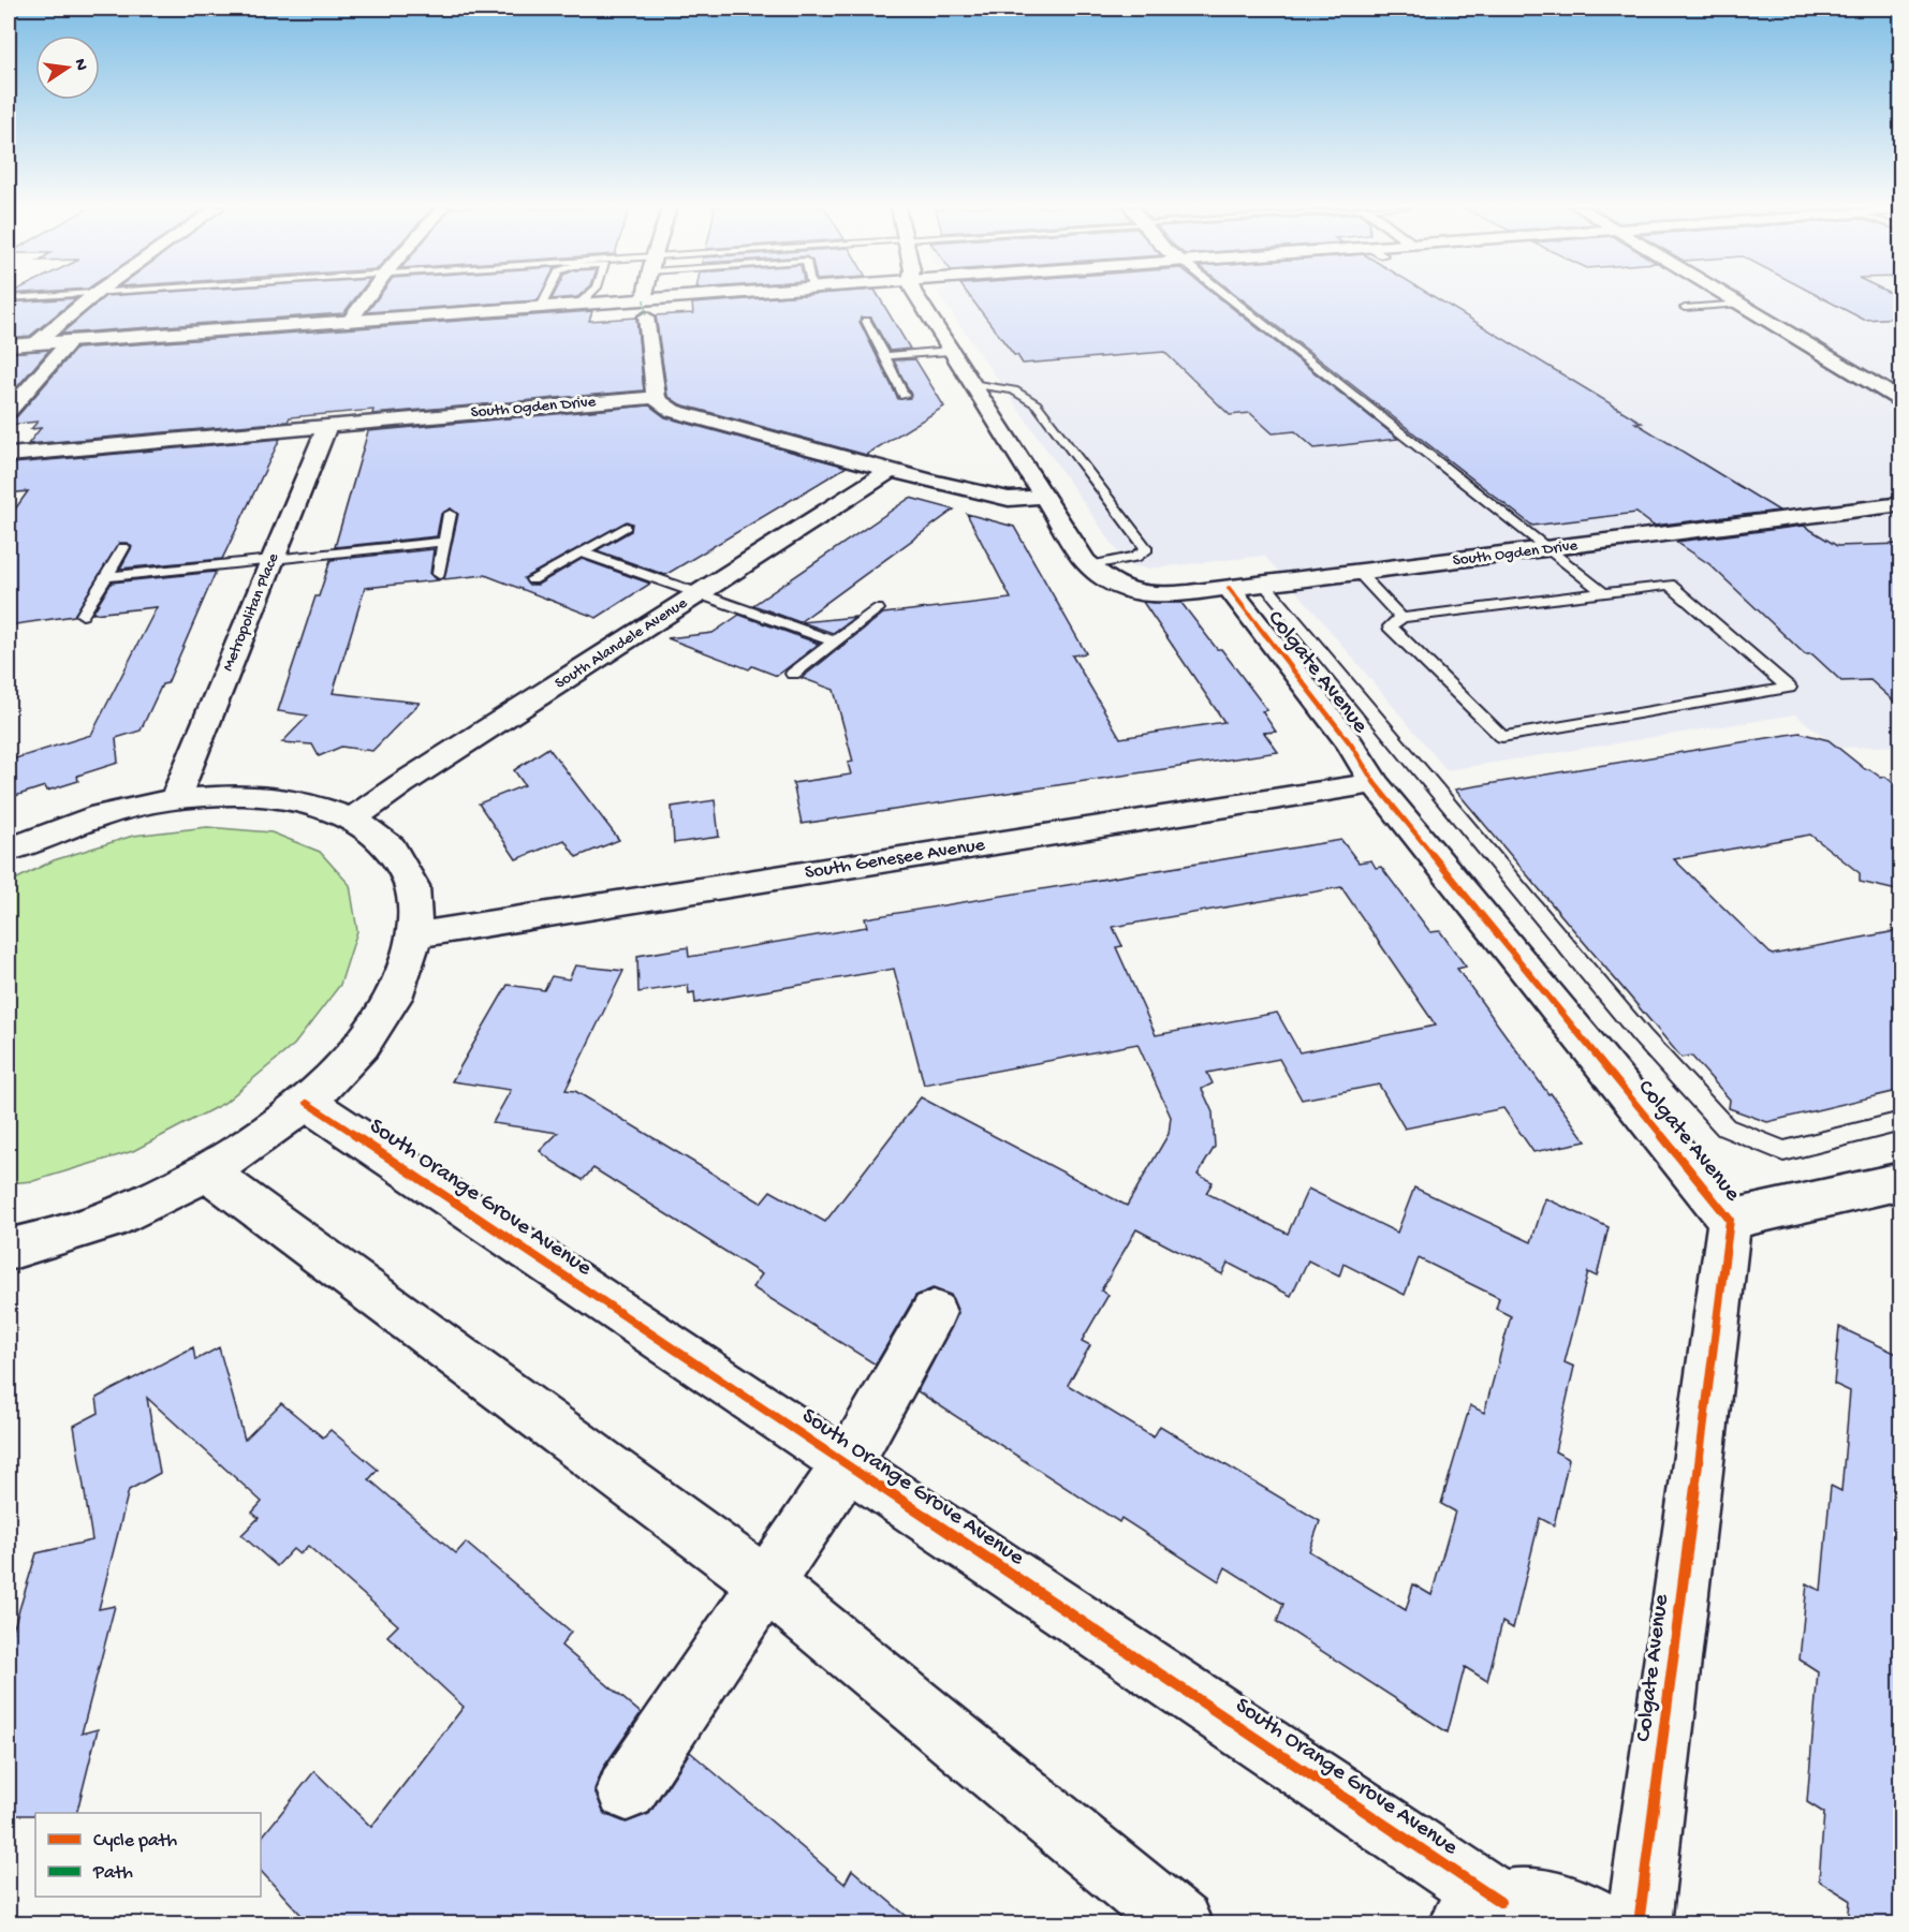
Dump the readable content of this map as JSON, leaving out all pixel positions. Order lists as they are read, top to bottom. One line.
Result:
{"streets":{"street":["South Ogden Drive","Metropolitan Place","South Alandele Avenue","Colgate Avenue","South Genesee Avenue","South Orange Grove Avenue"]},"crossings":[["South Ogden Drive","Metropolitan Place"],["South Ogden Drive","Colgate Avenue"],["Colgate Avenue","South Genesee Avenue"]],"legend":["Cycle path","Path"],"north":"right"}
